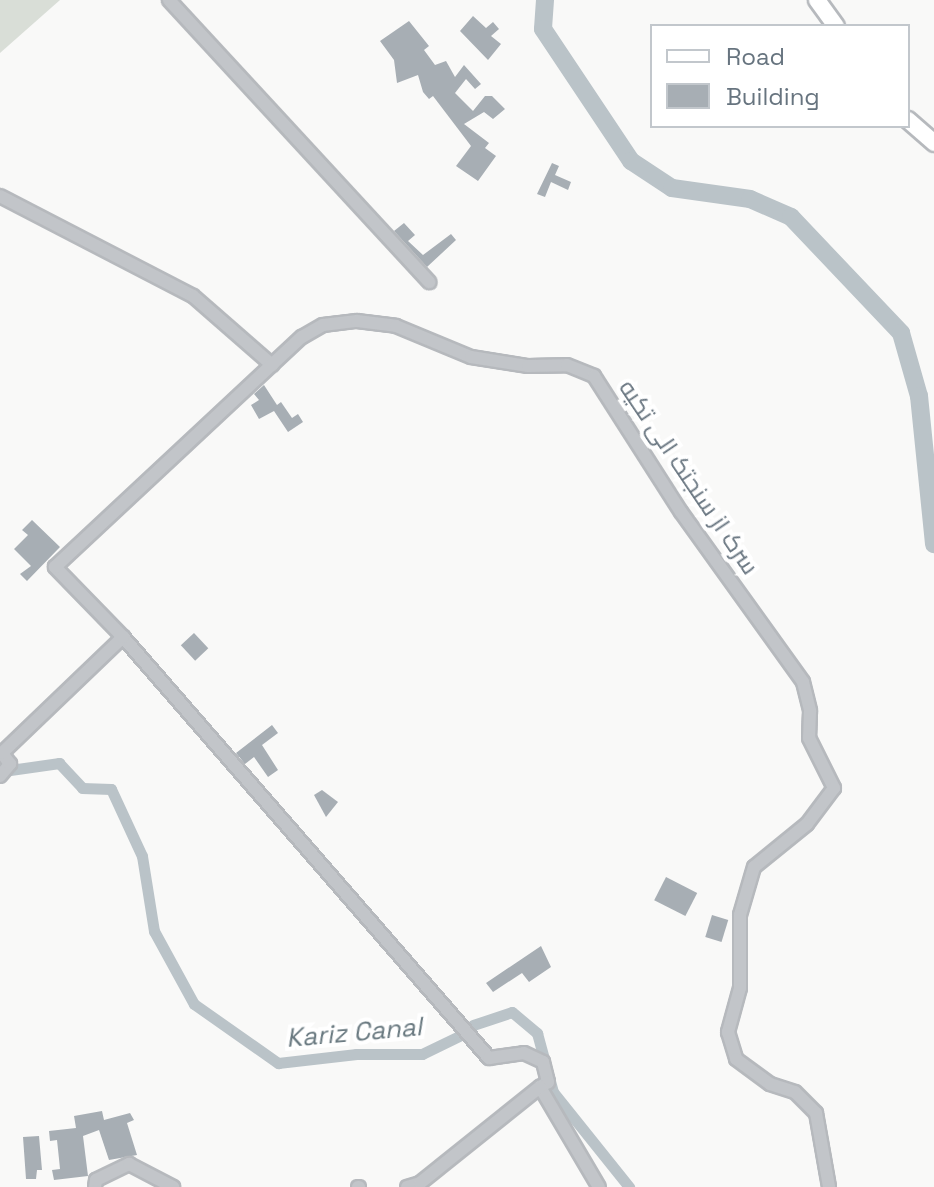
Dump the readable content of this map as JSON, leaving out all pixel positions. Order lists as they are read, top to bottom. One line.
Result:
{"streets":{"street":["سرک از سنجتک الی تکیه"]},"water":["Kariz Canal"],"legend":["Road","Building"]}
